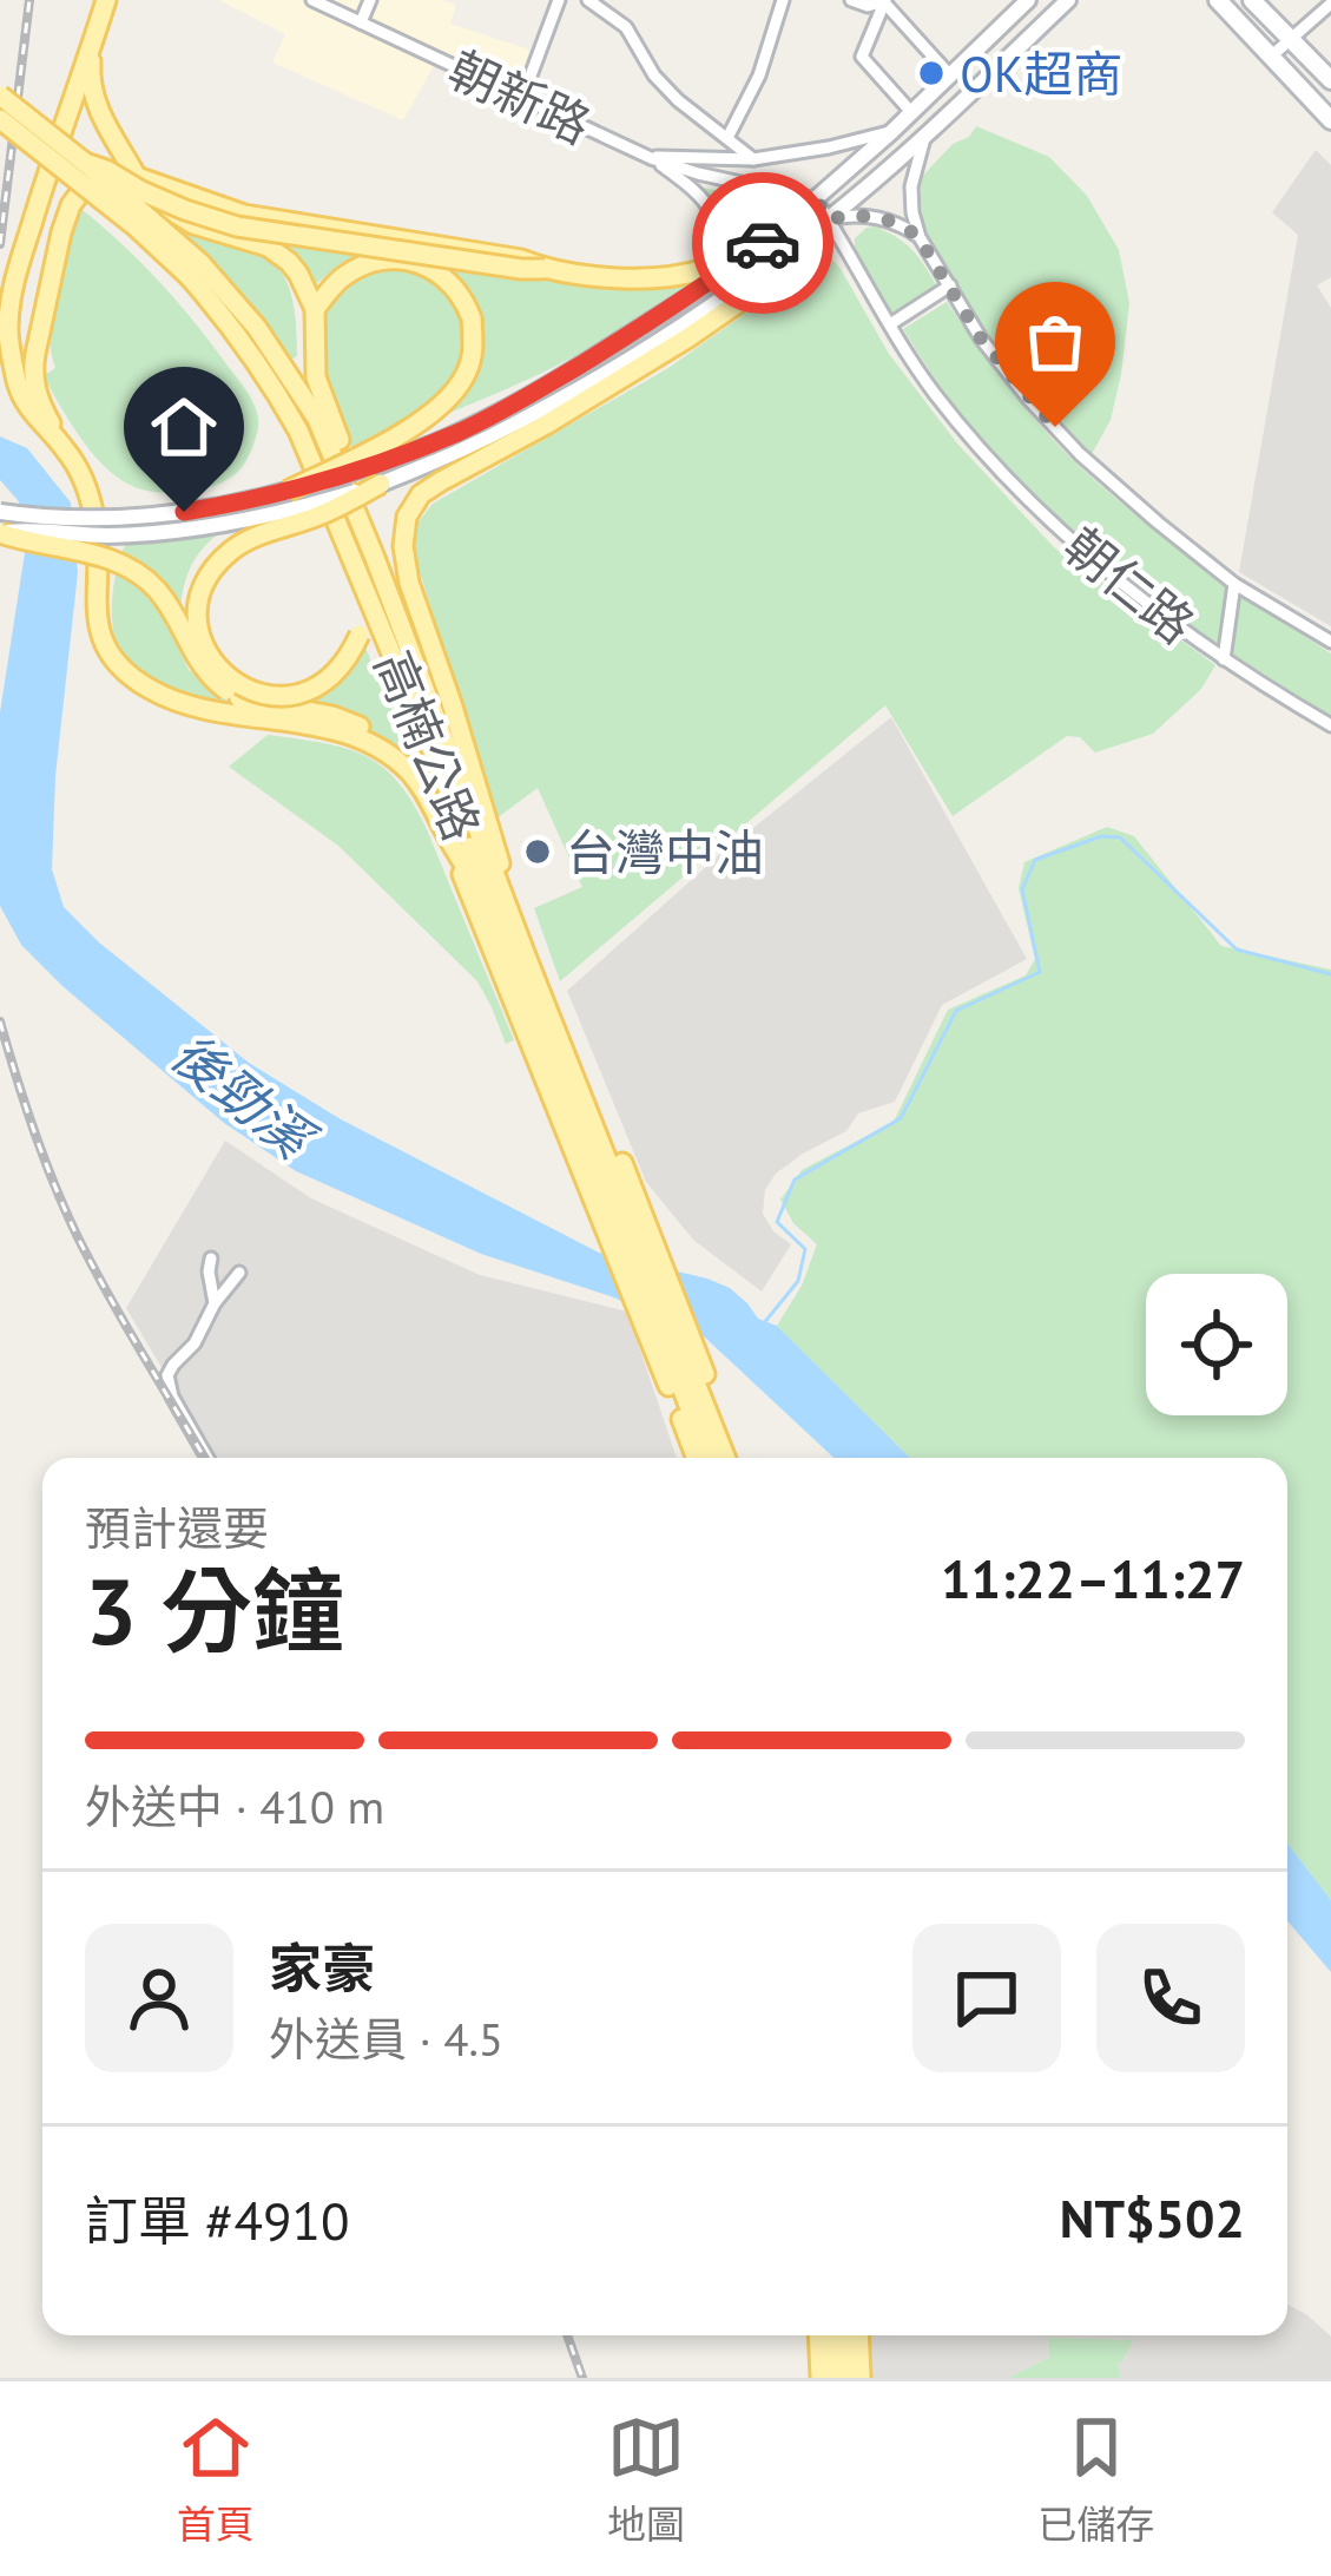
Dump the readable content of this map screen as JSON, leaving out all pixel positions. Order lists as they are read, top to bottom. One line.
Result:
{"streets":{"main road":["高楠公路"],"street":["朝新路","朝仁路"]},"crossings":[["朝新路","朝仁路"]],"water":["後勁溪"],"places":["OK超商","台灣中油"],"page":{"heading":["3 分鐘","預計還要","11:22–11:27"],"panel":["家豪","外送員 · 4.5","訂單 #4910","NT$502"],"bar":"外送中 · 410 m","tabs":["首頁","地圖","已儲存"]}}
